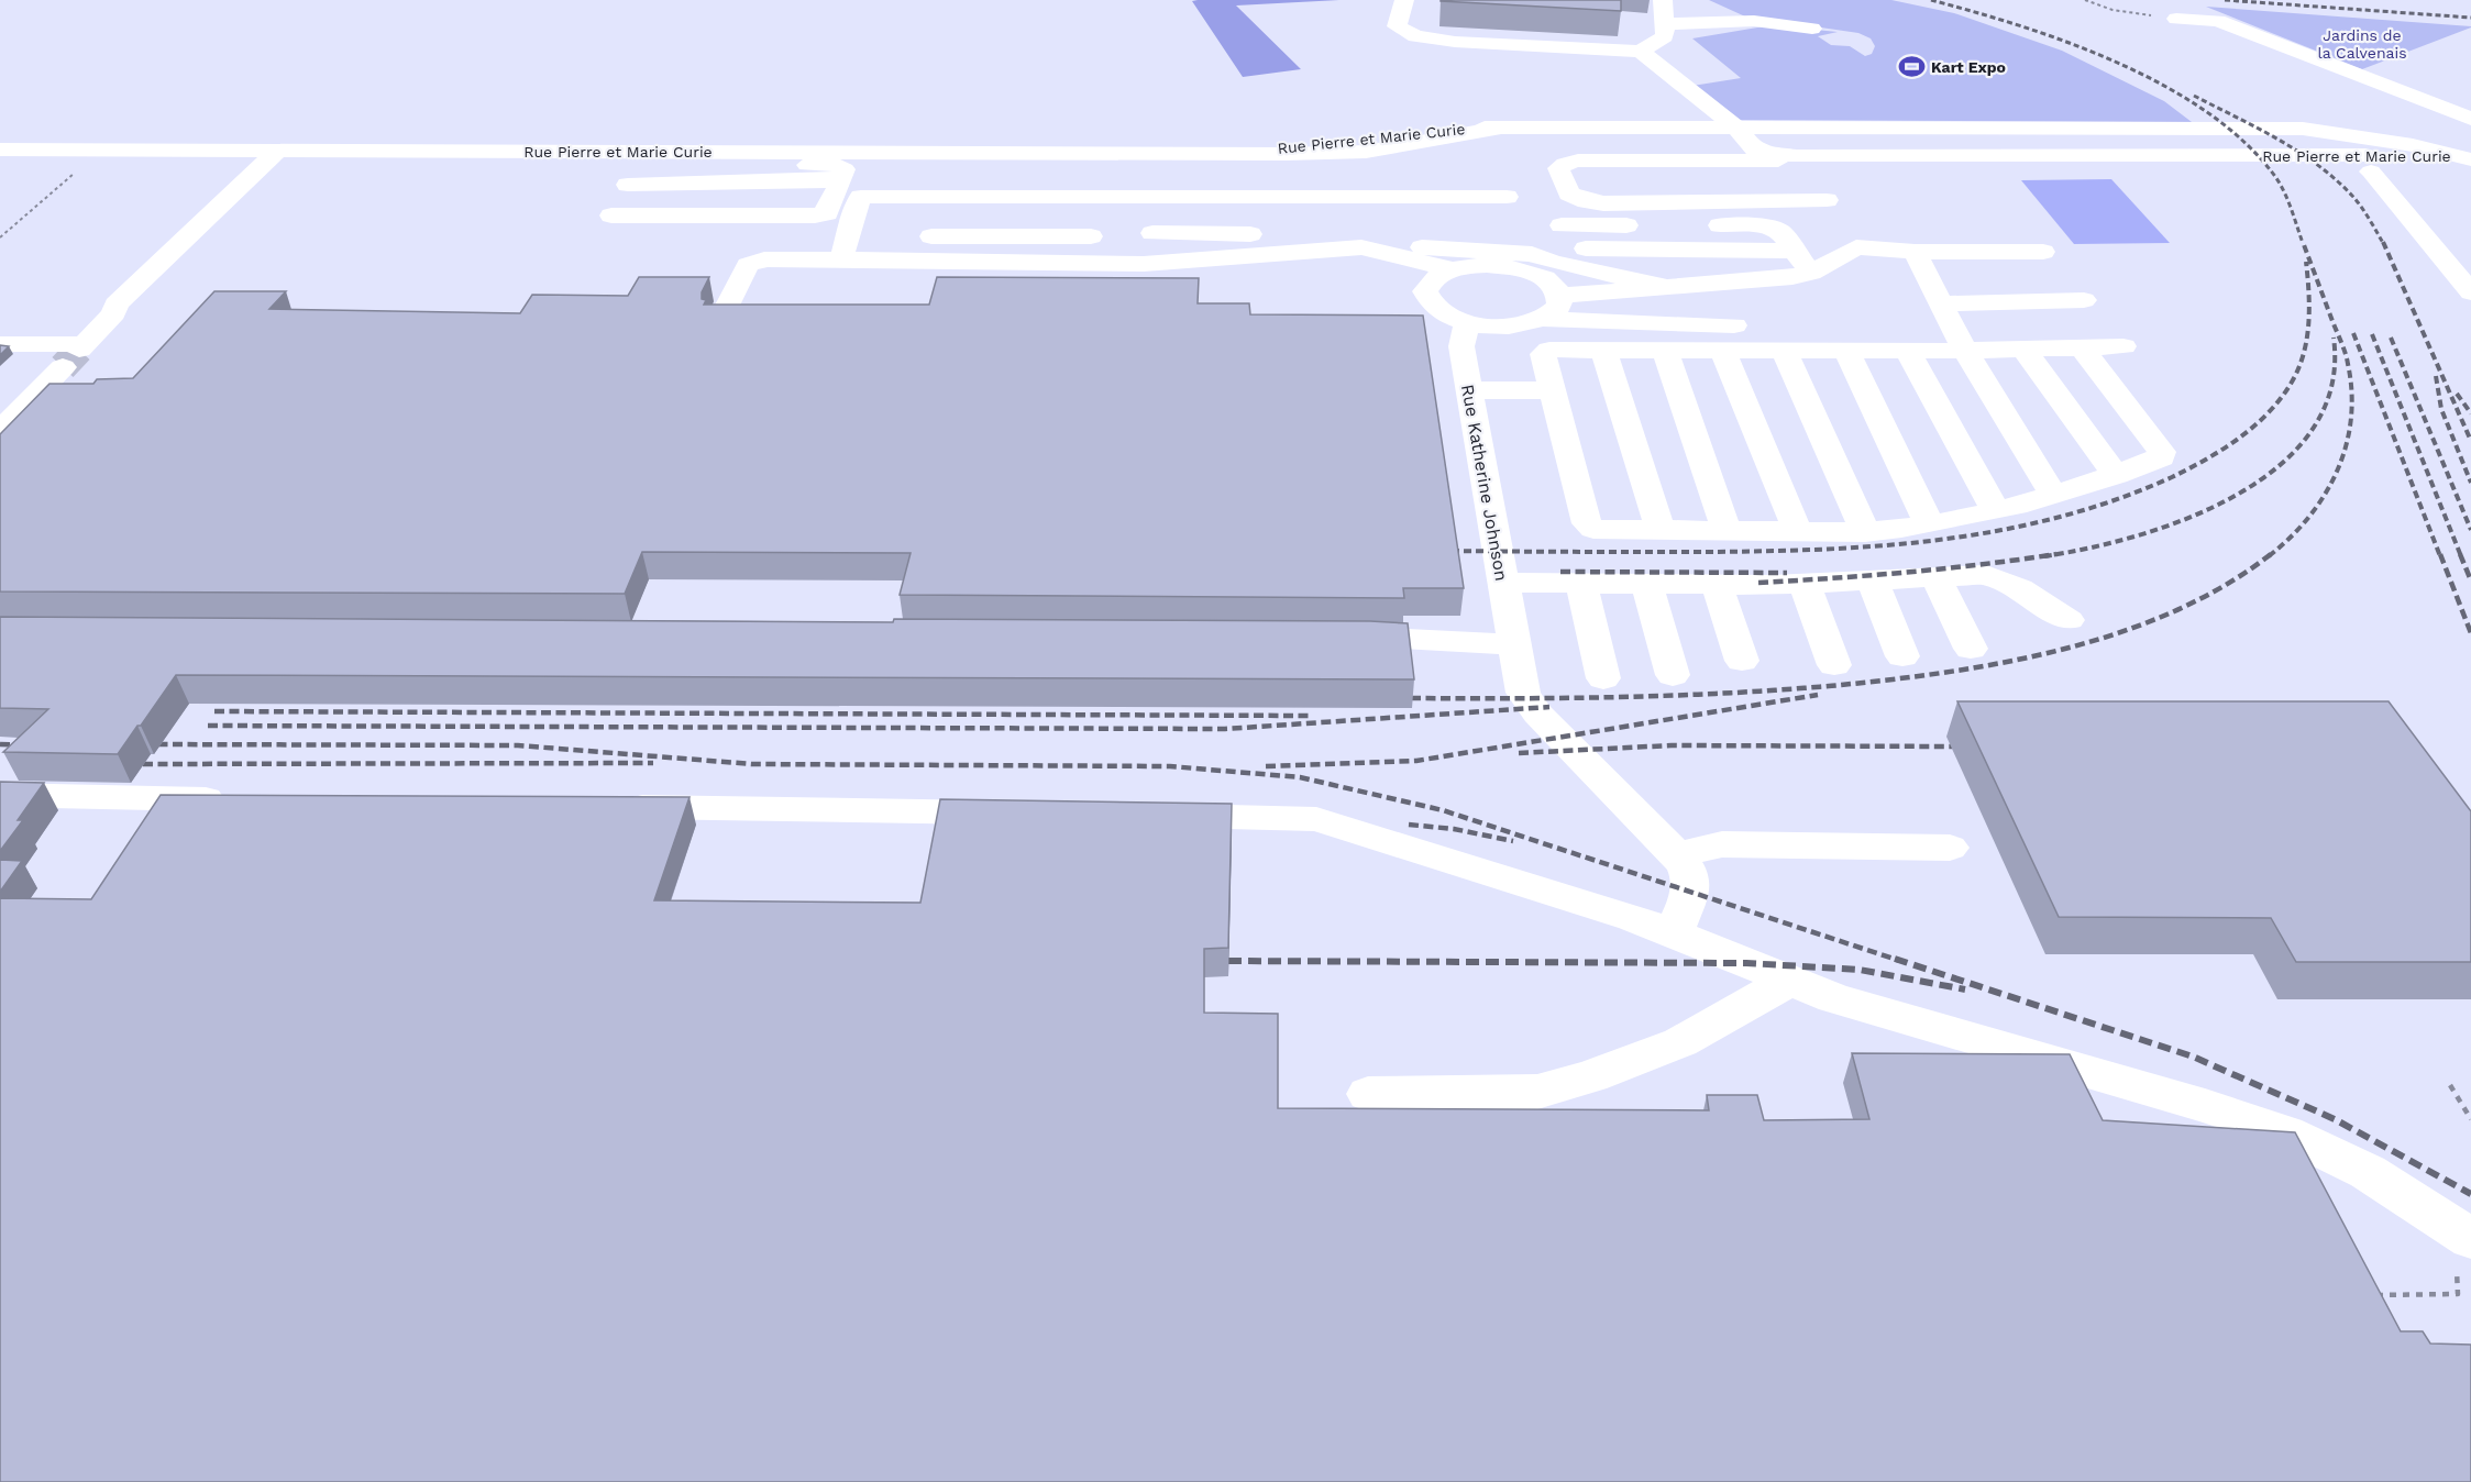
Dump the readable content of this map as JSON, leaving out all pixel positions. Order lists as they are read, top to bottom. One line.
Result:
{"streets":{"street":["Rue Pierre et Marie Curie","Rue Katherine Johnson"]},"parks":["Jardins de la Calvenais"],"places":{"sports":["Kart Expo"]}}
